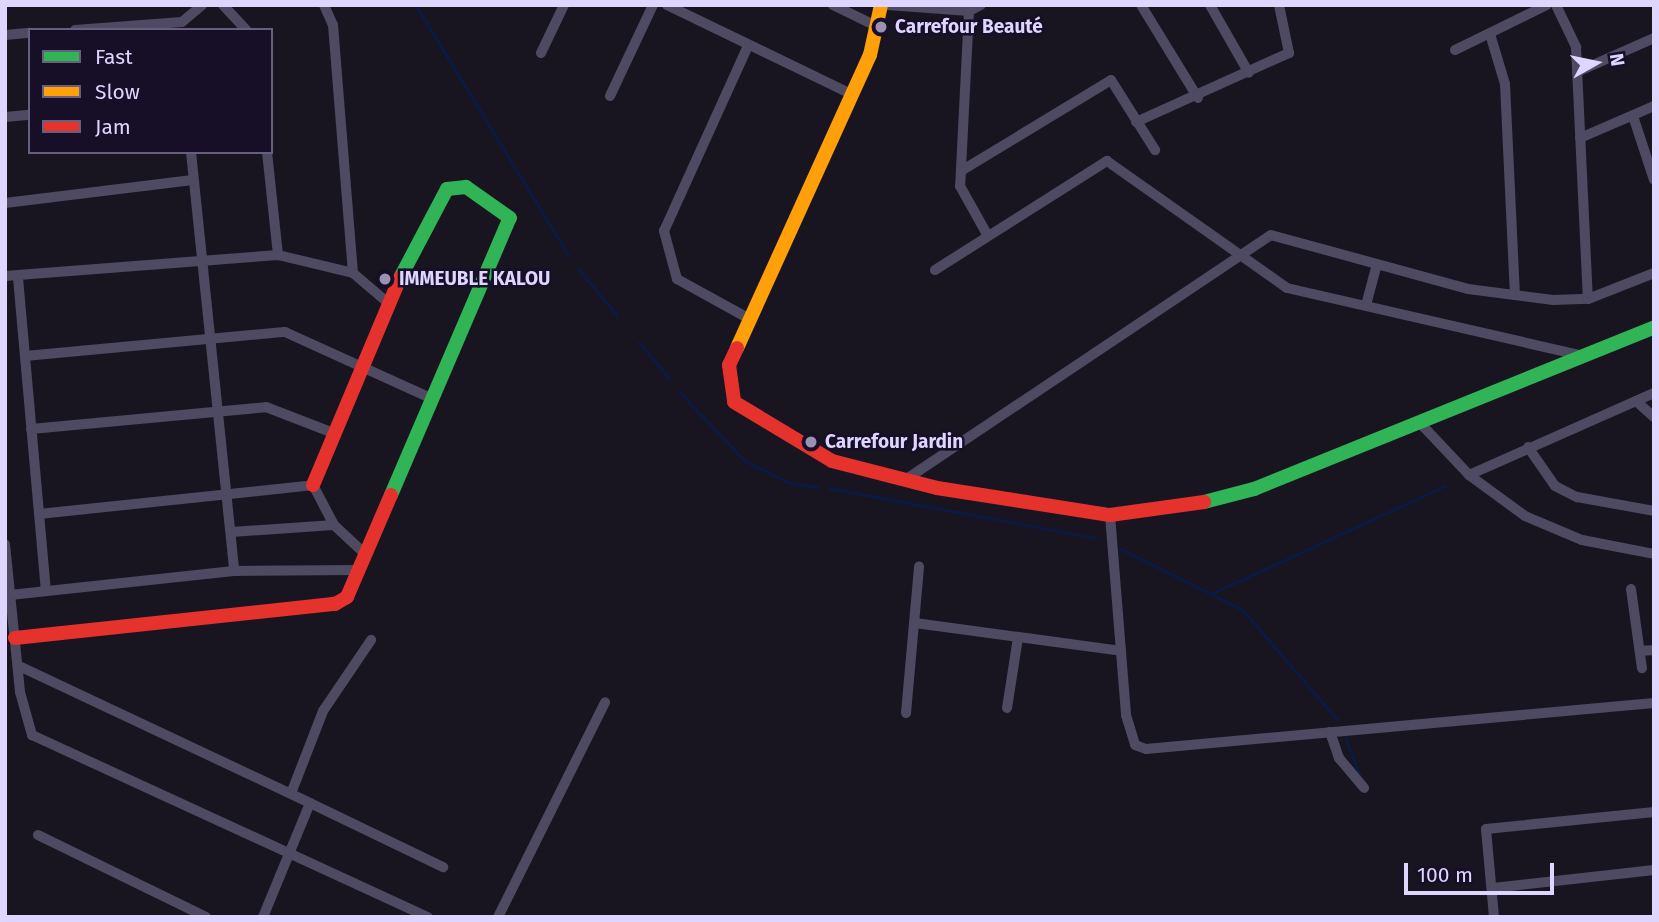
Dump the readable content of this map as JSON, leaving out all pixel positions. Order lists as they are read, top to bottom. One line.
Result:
{"places":["Carrefour Beauté","IMMEUBLE KALOU","Carrefour Jardin"],"legend":["Fast","Slow","Jam"],"scale_bar":"100 m","north":"right"}
